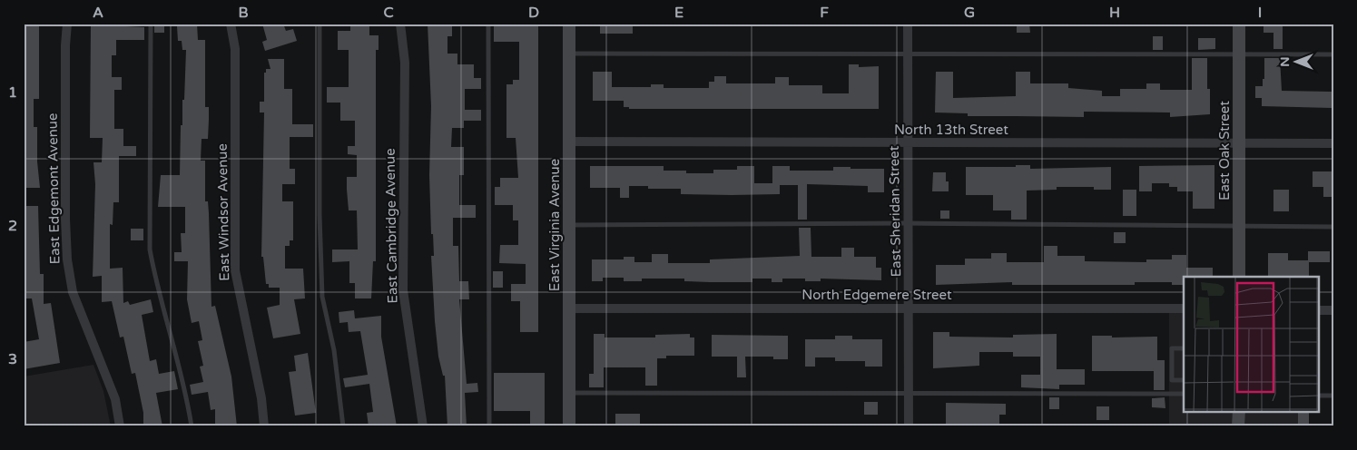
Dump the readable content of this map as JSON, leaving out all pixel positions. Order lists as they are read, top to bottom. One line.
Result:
{"streets":{"street":["North 13th Street","East Oak Street","East Edgemont Avenue","East Sheridan Street","East Windsor Avenue","East Virginia Avenue","East Cambridge Avenue","North Edgemere Street"]},"crossings":[["North 13th Street","East Oak Street"],["North 13th Street","East Sheridan Street"],["North 13th Street","East Virginia Avenue"],["East Sheridan Street","North Edgemere Street"],["East Virginia Avenue","North Edgemere Street"]],"north":"left","grid":{"columns":["A","B","C","D","E","F","G","H","I"],"rows":["1","2","3"]}}
